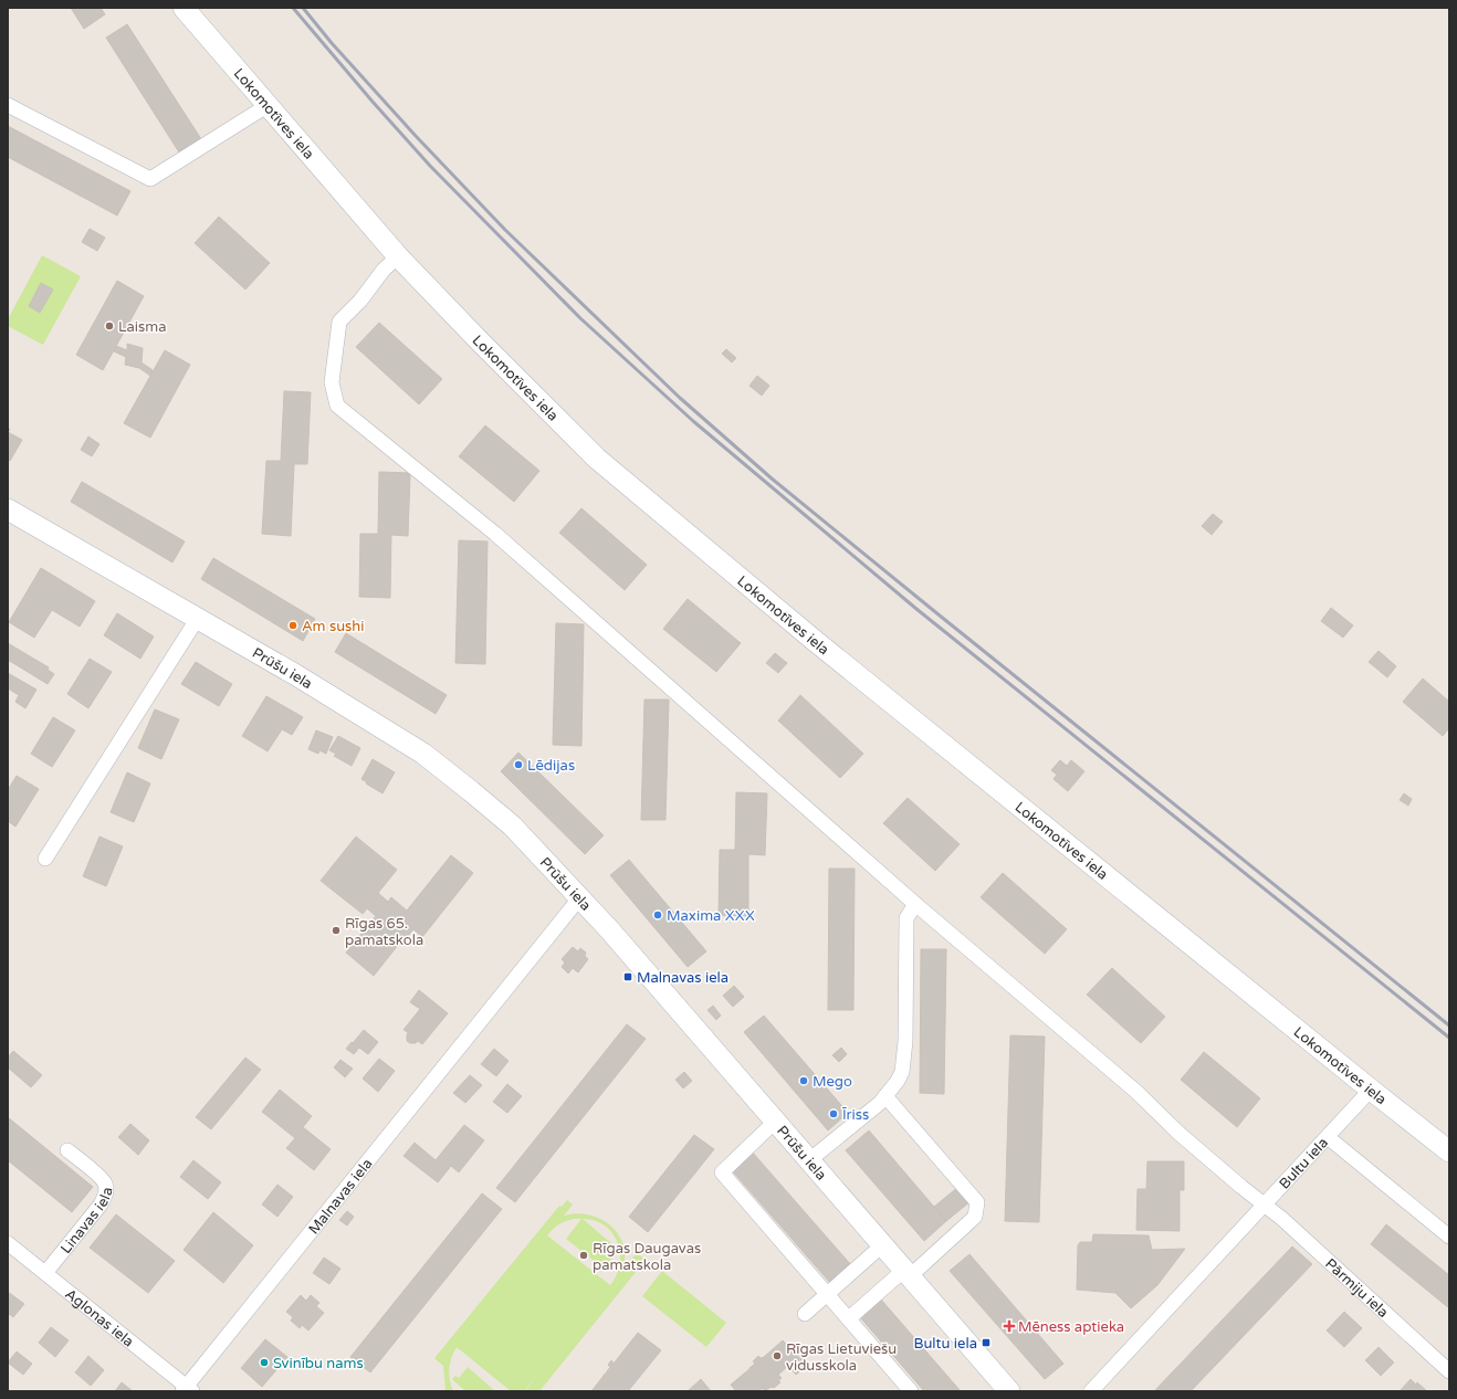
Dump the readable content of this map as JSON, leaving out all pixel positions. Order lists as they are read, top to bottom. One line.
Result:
{"streets":{"street":["Lokomotīves iela","Prūšu iela","Bultu iela","Malnavas iela","Linavas iela","Pārmiju iela","Aglonas iela"]},"crossings":[["Lokomotīves iela","Bultu iela"],["Lokomotīves iela","Pārmiju iela"],["Prūšu iela","Malnavas iela"],["Bultu iela","Pārmiju iela"],["Malnavas iela","Aglonas iela"],["Linavas iela","Aglonas iela"]],"places":{"other":["Laisma","Am sushi","Lēdijas","Maxima XXX","Rīgas 65. pamatskola","Mego","Īriss","Rīgas Daugavas pamatskola","Rīgas Lietuviešu vidusskola","Svinību nams"],"transit":["Malnavas iela","Bultu iela"],"health":["Mēness aptieka"]}}
